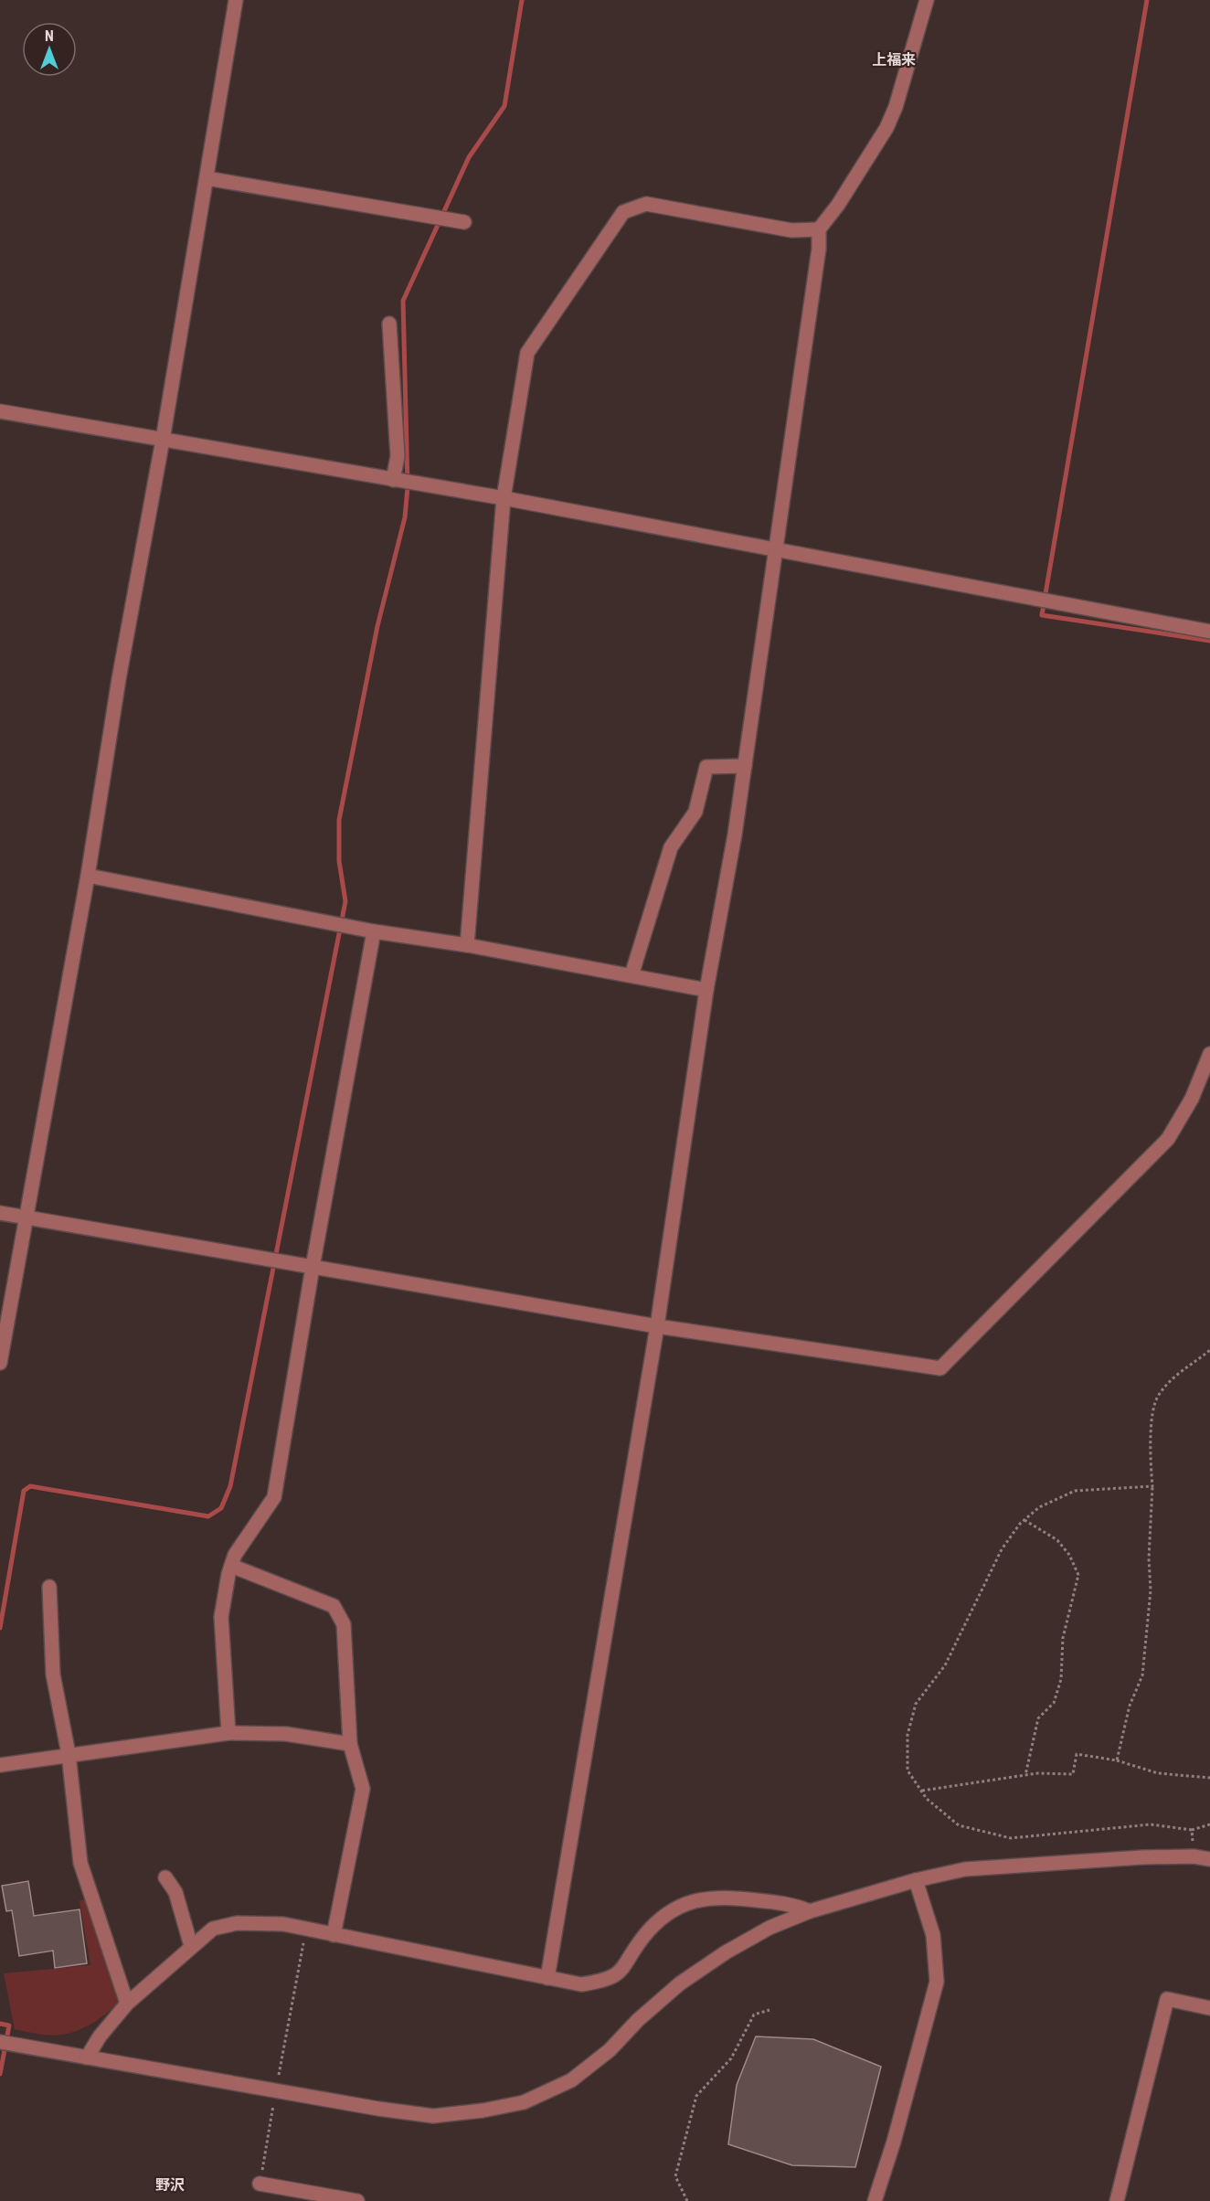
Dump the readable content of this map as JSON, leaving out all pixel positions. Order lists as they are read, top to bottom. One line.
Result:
{"districts":["上福来","野沢"],"north":"top"}
